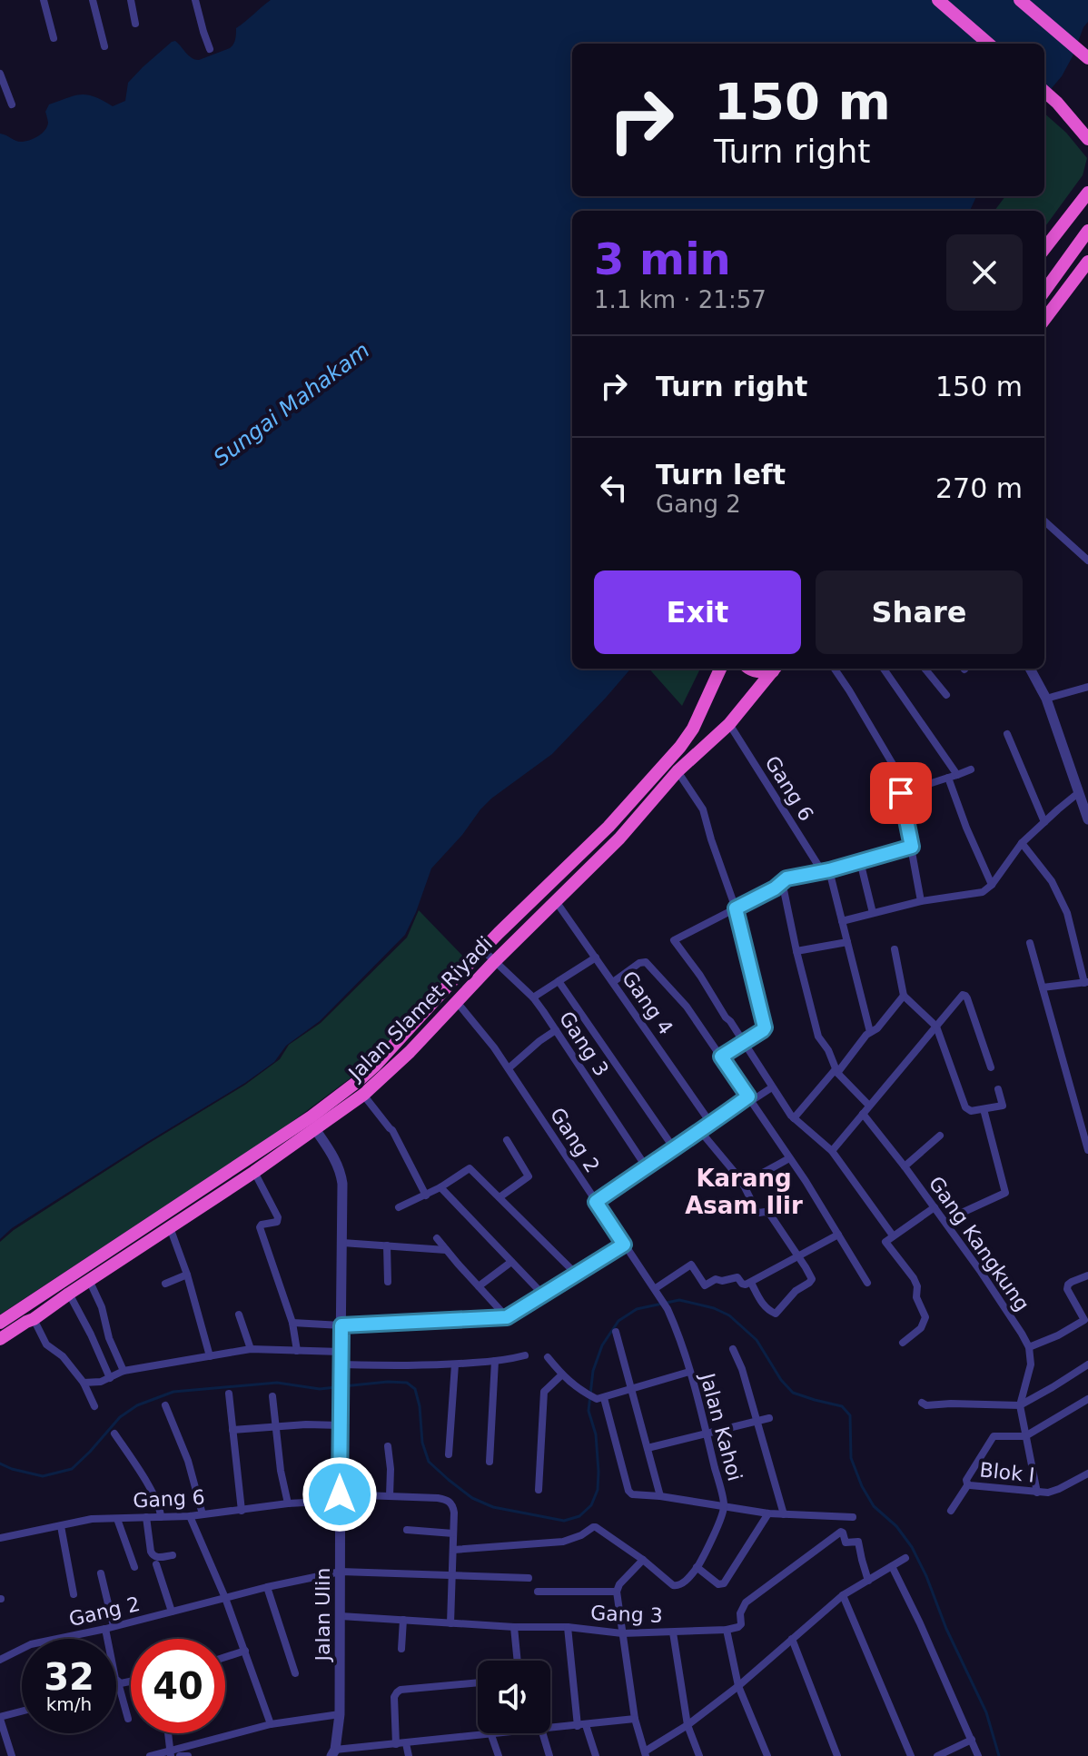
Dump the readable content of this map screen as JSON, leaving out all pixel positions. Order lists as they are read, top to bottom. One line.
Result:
{"streets":{"highway":["Jalan Slamet Riyadi"],"street":["Gang 6","Gang 4","Gang 3","Gang 2","Gang Kangkung","Jalan Kahoi","Blok I","Jalan Ulin"]},"crossings":[["Gang 6","Jalan Slamet Riyadi"],["Gang 6","Jalan Ulin"],["Gang 4","Jalan Slamet Riyadi"],["Jalan Slamet Riyadi","Gang 3"],["Jalan Slamet Riyadi","Gang 2"],["Jalan Slamet Riyadi","Jalan Ulin"],["Gang 3","Jalan Ulin"],["Gang 2","Jalan Kahoi"]],"districts":["Karang Asam Ilir"],"water":["Sungai Mahakam"],"page":{"turn":["150 m","Turn right"],"heading":["3 min","1.1 km · 21:57"],"list":[{"name":"Turn right","value":"150 m"},{"name":"Turn left","note":"Gang 2","value":"270 m"}],"buttons":["Exit","Share"],"speed":"32 km/h","limit":"40"}}
